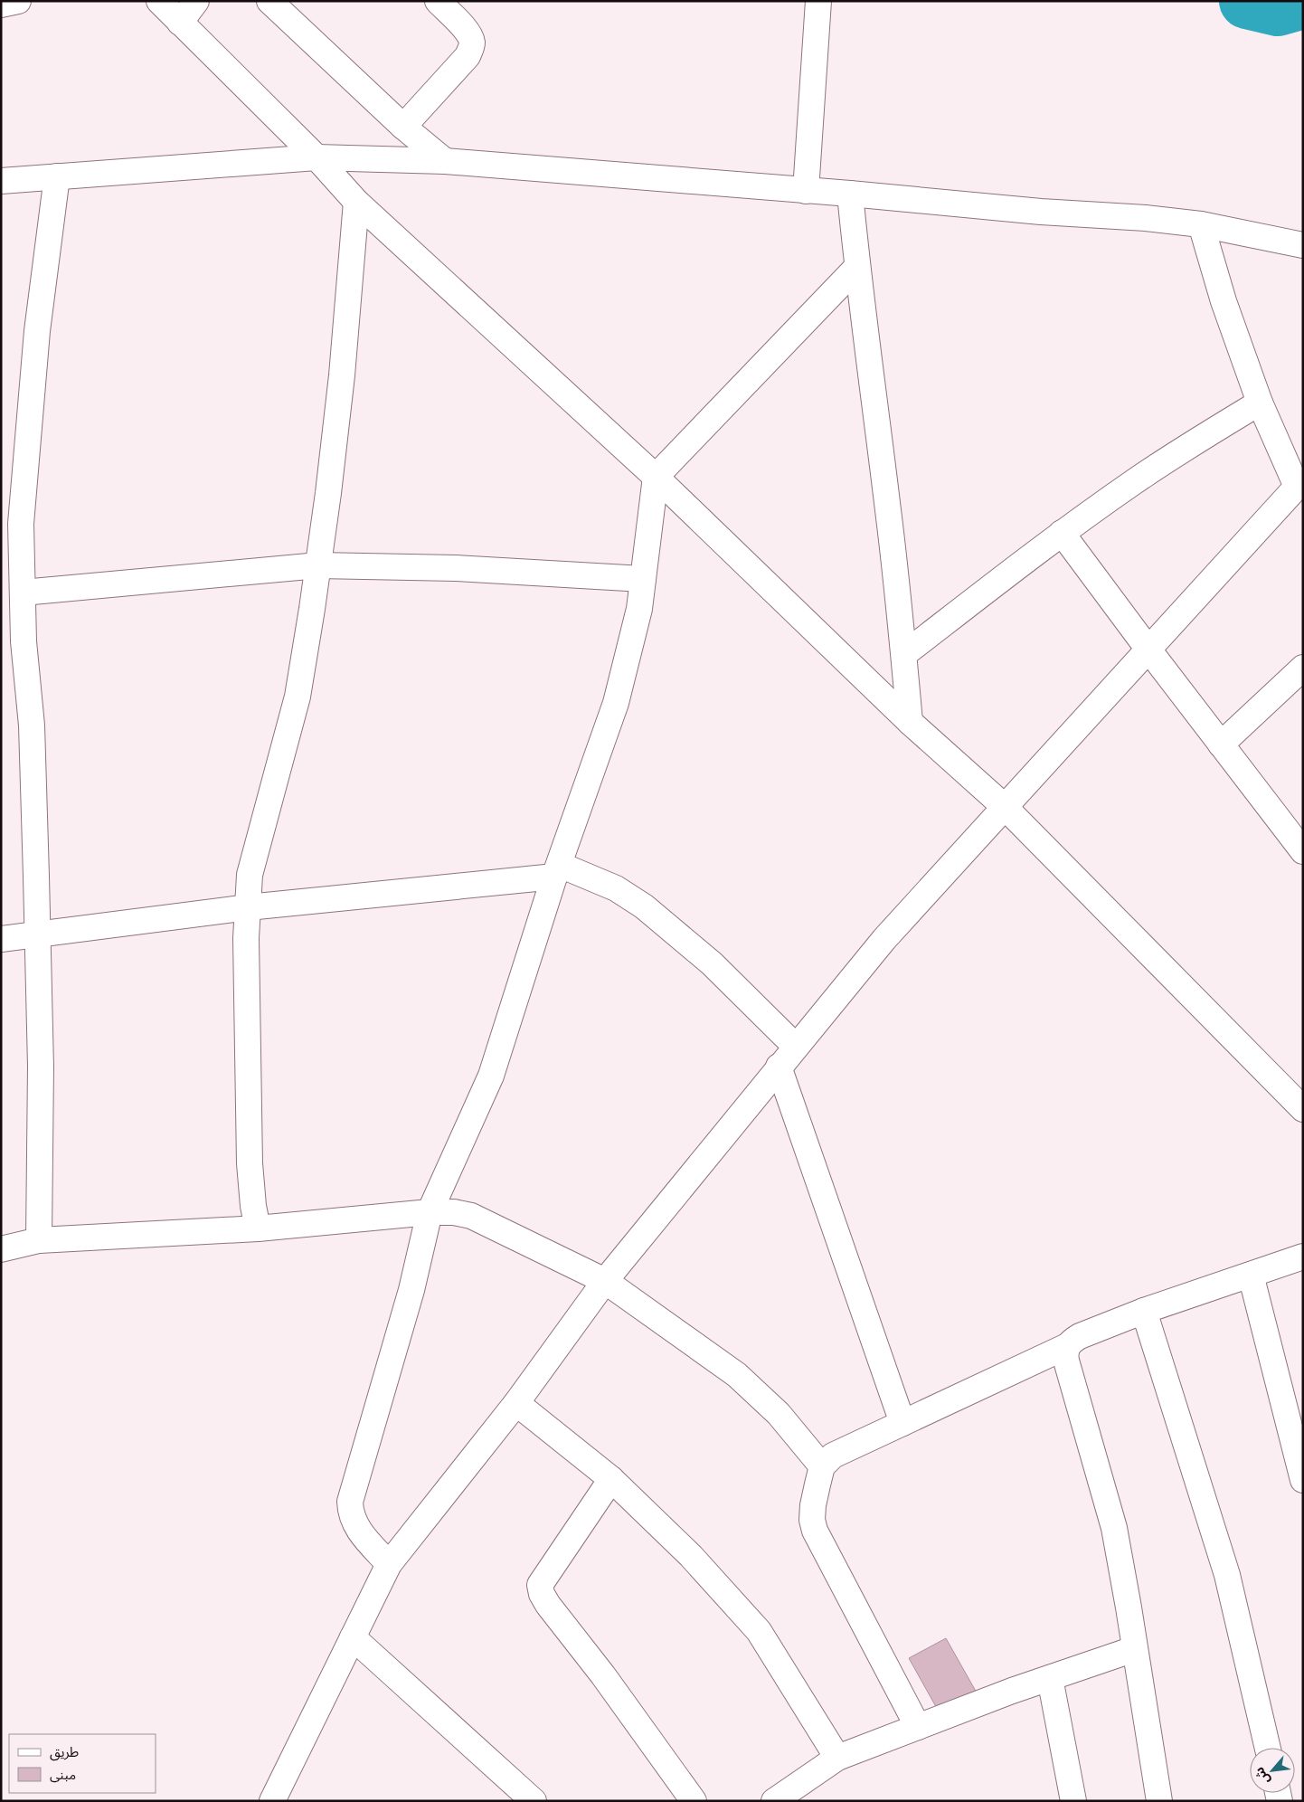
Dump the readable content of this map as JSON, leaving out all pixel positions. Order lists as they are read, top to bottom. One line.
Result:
{"legend":["طريق","مبنى"],"north":"bottom left"}
